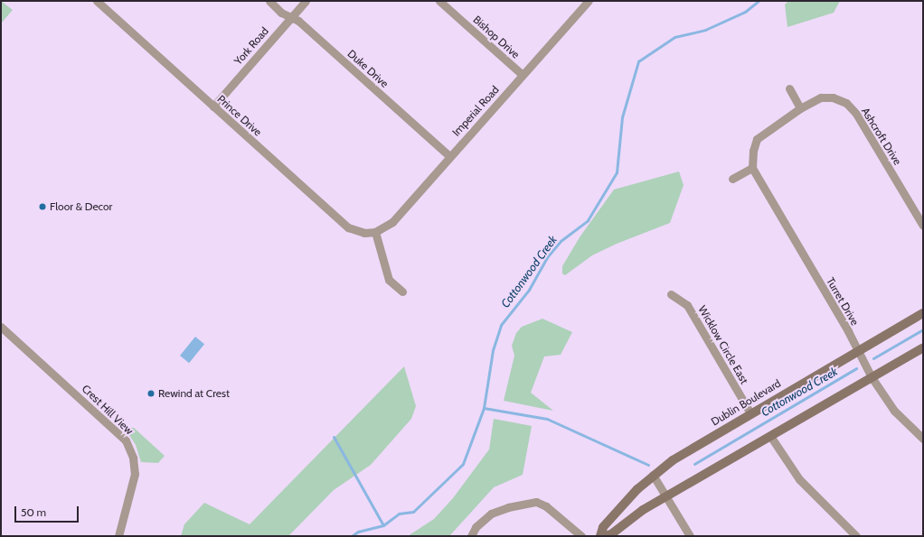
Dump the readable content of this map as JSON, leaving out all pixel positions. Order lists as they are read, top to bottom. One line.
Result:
{"streets":{"main road":["Dublin Boulevard"],"street":["Bishop Drive","York Road","Duke Drive","Imperial Road","Prince Drive","Ashcroft Drive","Turret Drive","Wicklow Circle East","Crest Hill View"]},"crossings":[["Bishop Drive","Imperial Road"],["York Road","Duke Drive"],["York Road","Prince Drive"],["Duke Drive","Imperial Road"],["Imperial Road","Prince Drive"],["Turret Drive","Dublin Boulevard"],["Wicklow Circle East","Dublin Boulevard"]],"water":["Cottonwood Creek"],"places":["Floor & Decor","Rewind at Crest"],"scale_bar":"50 m"}
